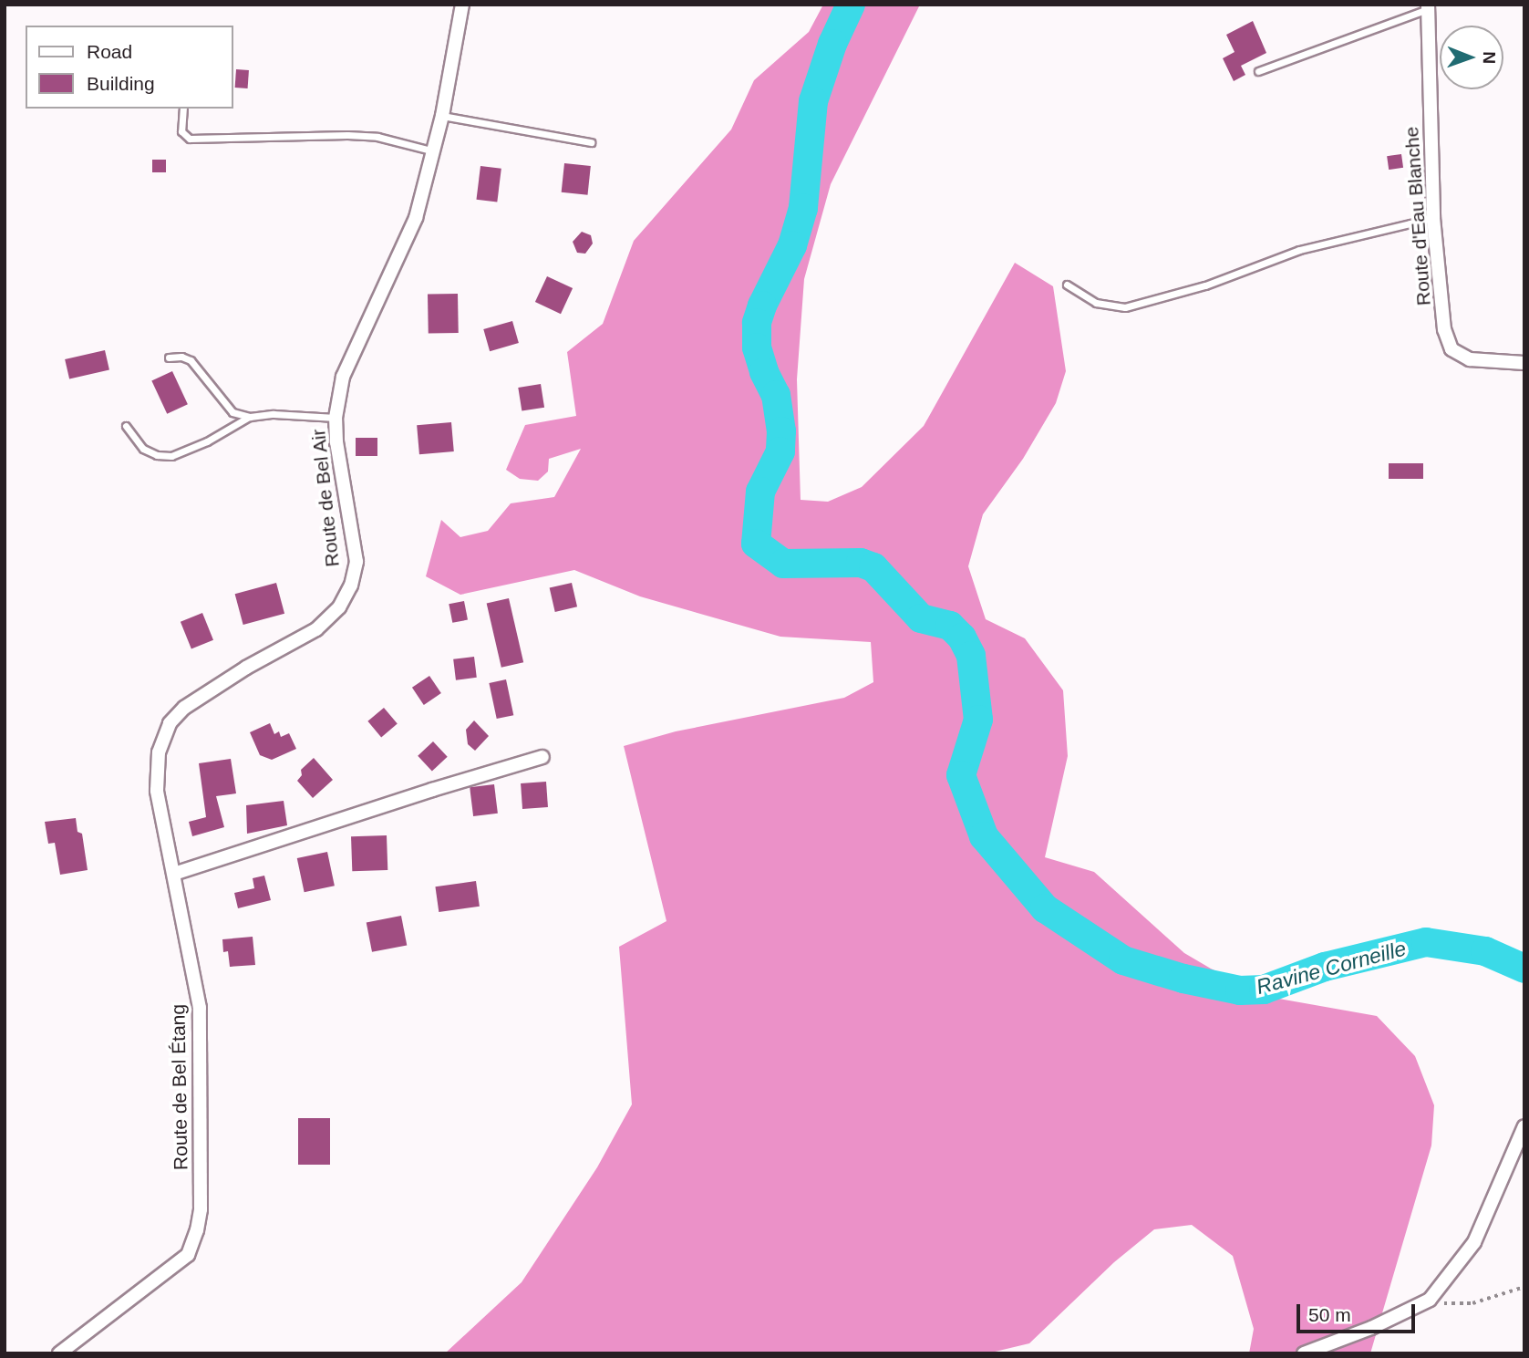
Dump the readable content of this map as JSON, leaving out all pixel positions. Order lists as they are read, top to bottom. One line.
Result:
{"streets":{"street":["Route d'Eau Blanche","Route de Bel Air","Route de Bel Étang"]},"crossings":[["Route de Bel Air","Route de Bel Étang"]],"water":["Ravine Corneille"],"legend":["Road","Building"],"scale_bar":"50 m","north":"right"}
